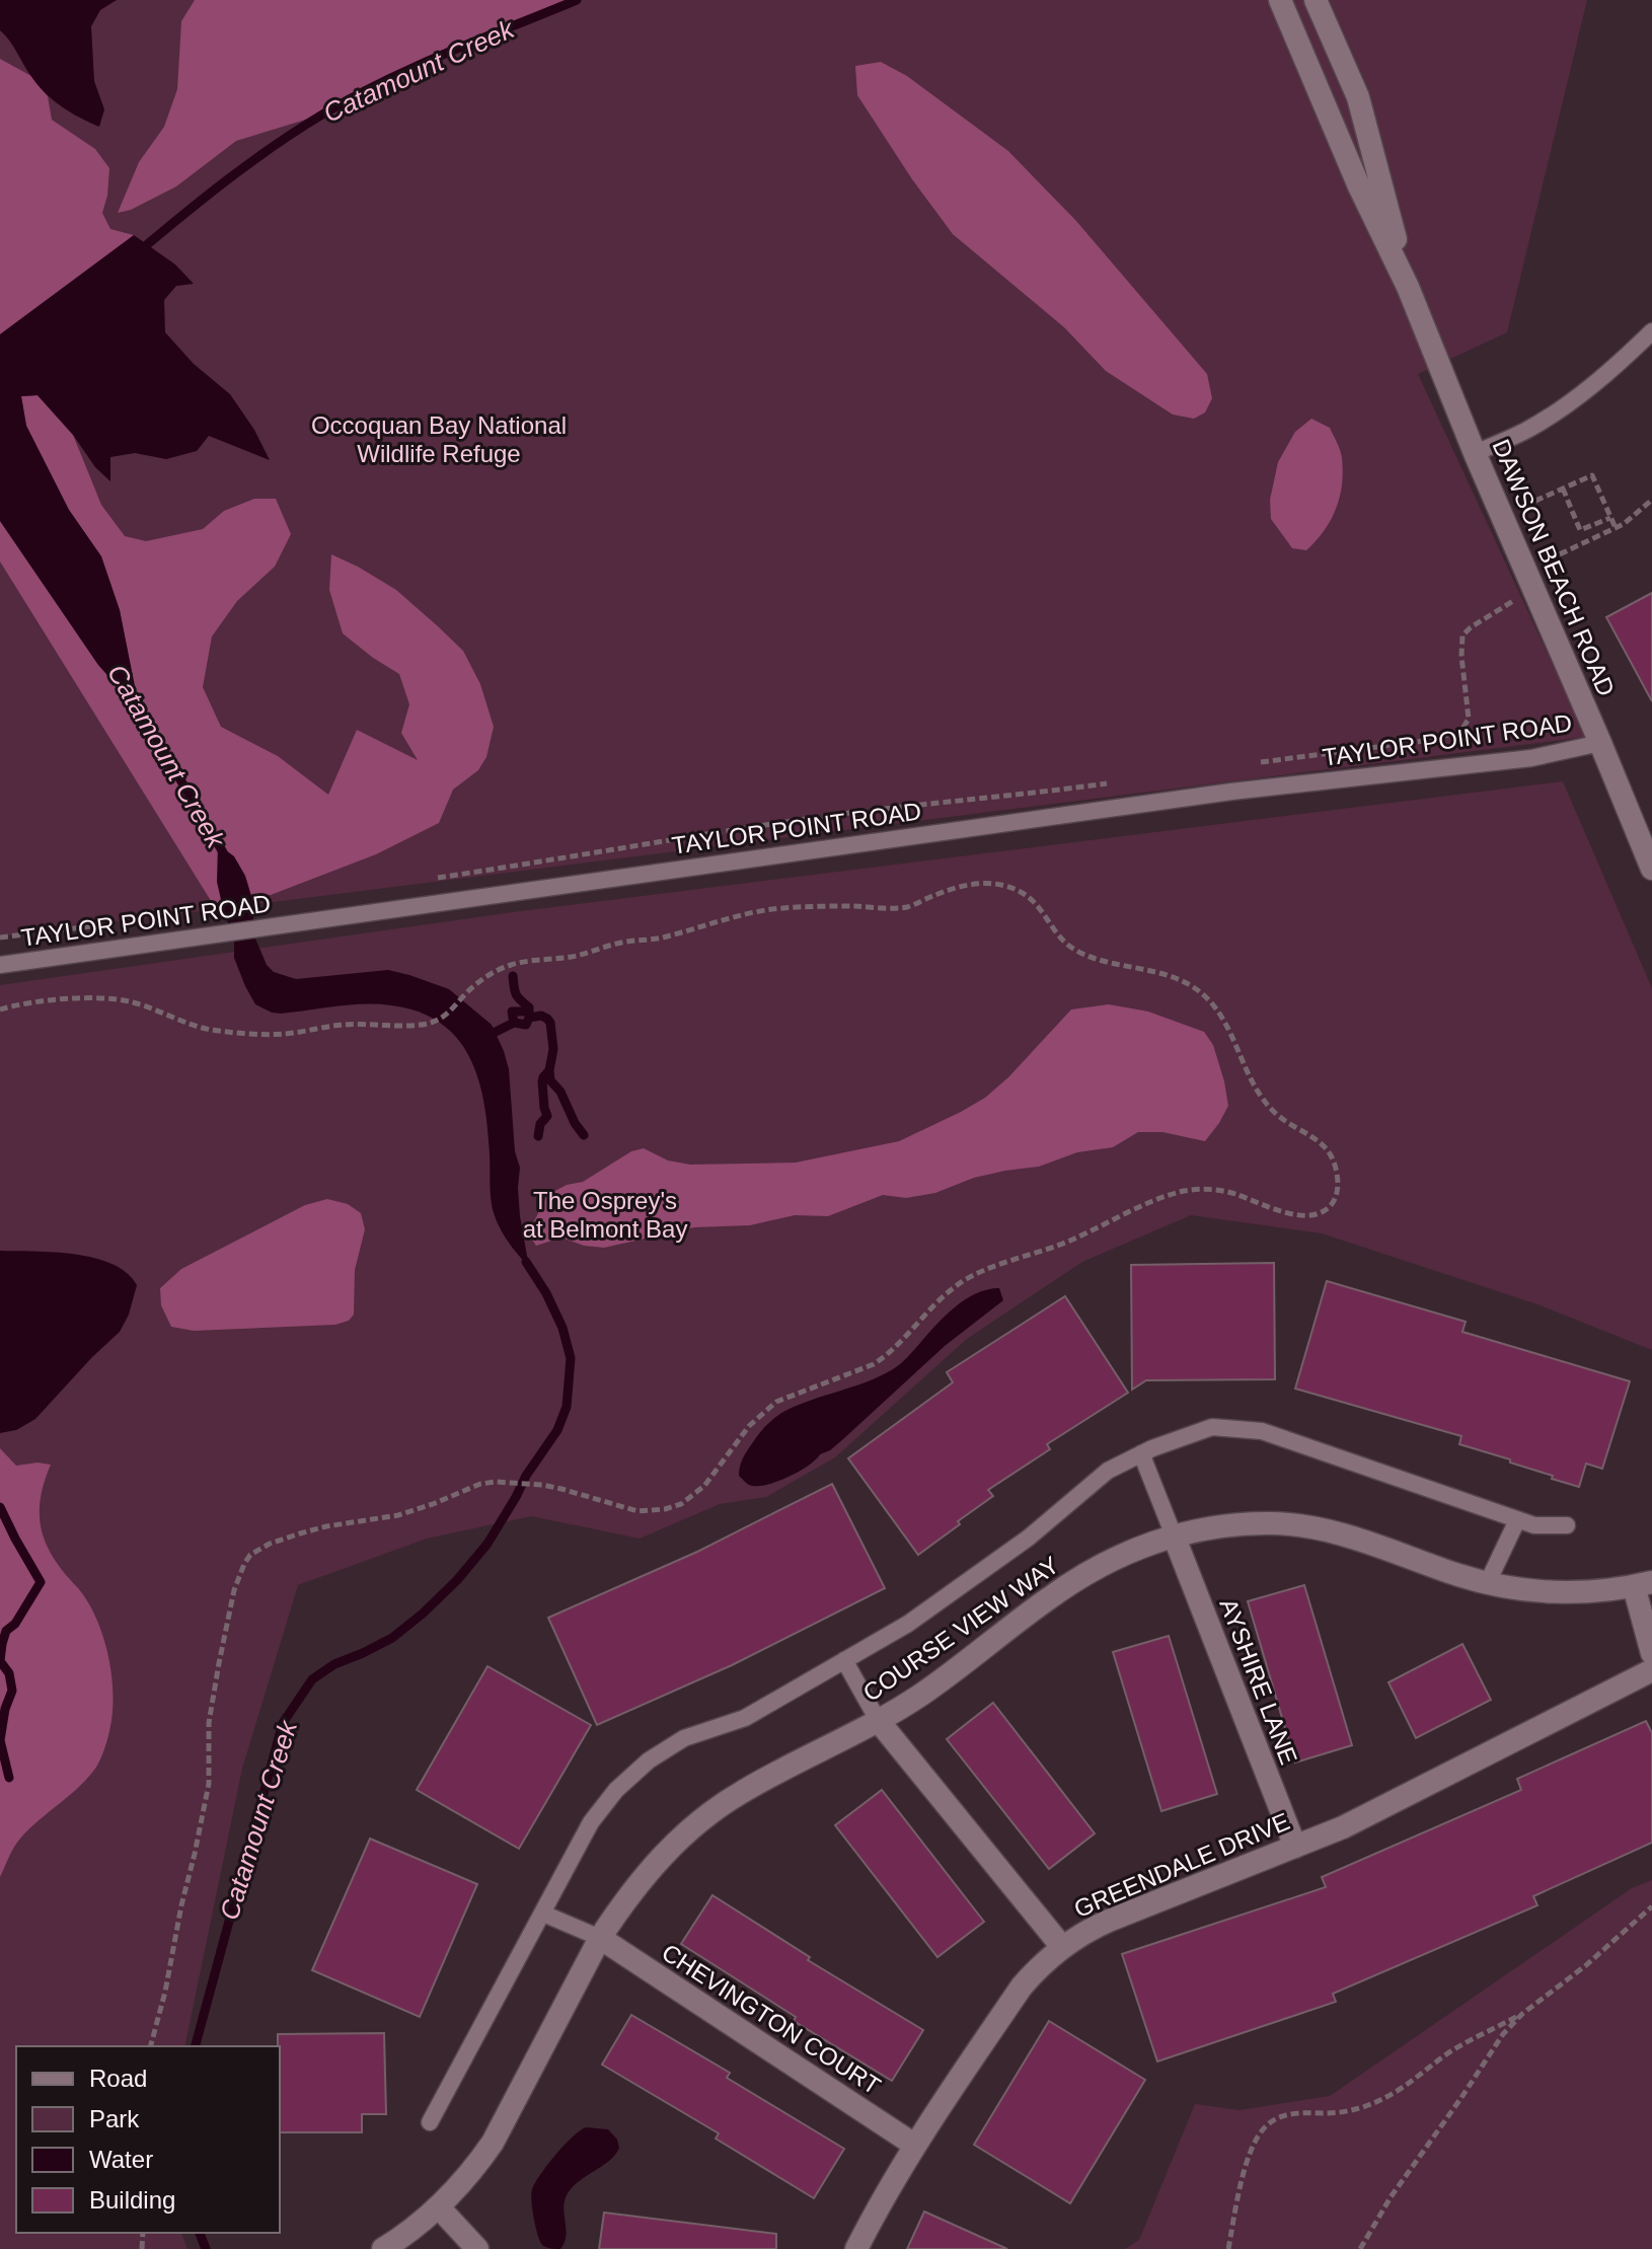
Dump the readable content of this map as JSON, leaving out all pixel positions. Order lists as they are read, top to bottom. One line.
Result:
{"streets":{"street":["DAWSON BEACH ROAD","COURSE VIEW WAY","AYSHIRE LANE","GREENDALE DRIVE","CHEVINGTON COURT"],"lane":["TAYLOR POINT ROAD"]},"crossings":[["DAWSON BEACH ROAD","TAYLOR POINT ROAD"],["COURSE VIEW WAY","AYSHIRE LANE"],["COURSE VIEW WAY","CHEVINGTON COURT"],["AYSHIRE LANE","GREENDALE DRIVE"],["GREENDALE DRIVE","CHEVINGTON COURT"]],"water":["Catamount Creek"],"parks":["Occoquan Bay National Wildlife Refuge","The Osprey's at Belmont Bay"],"legend":["Road","Park","Water","Building"]}
